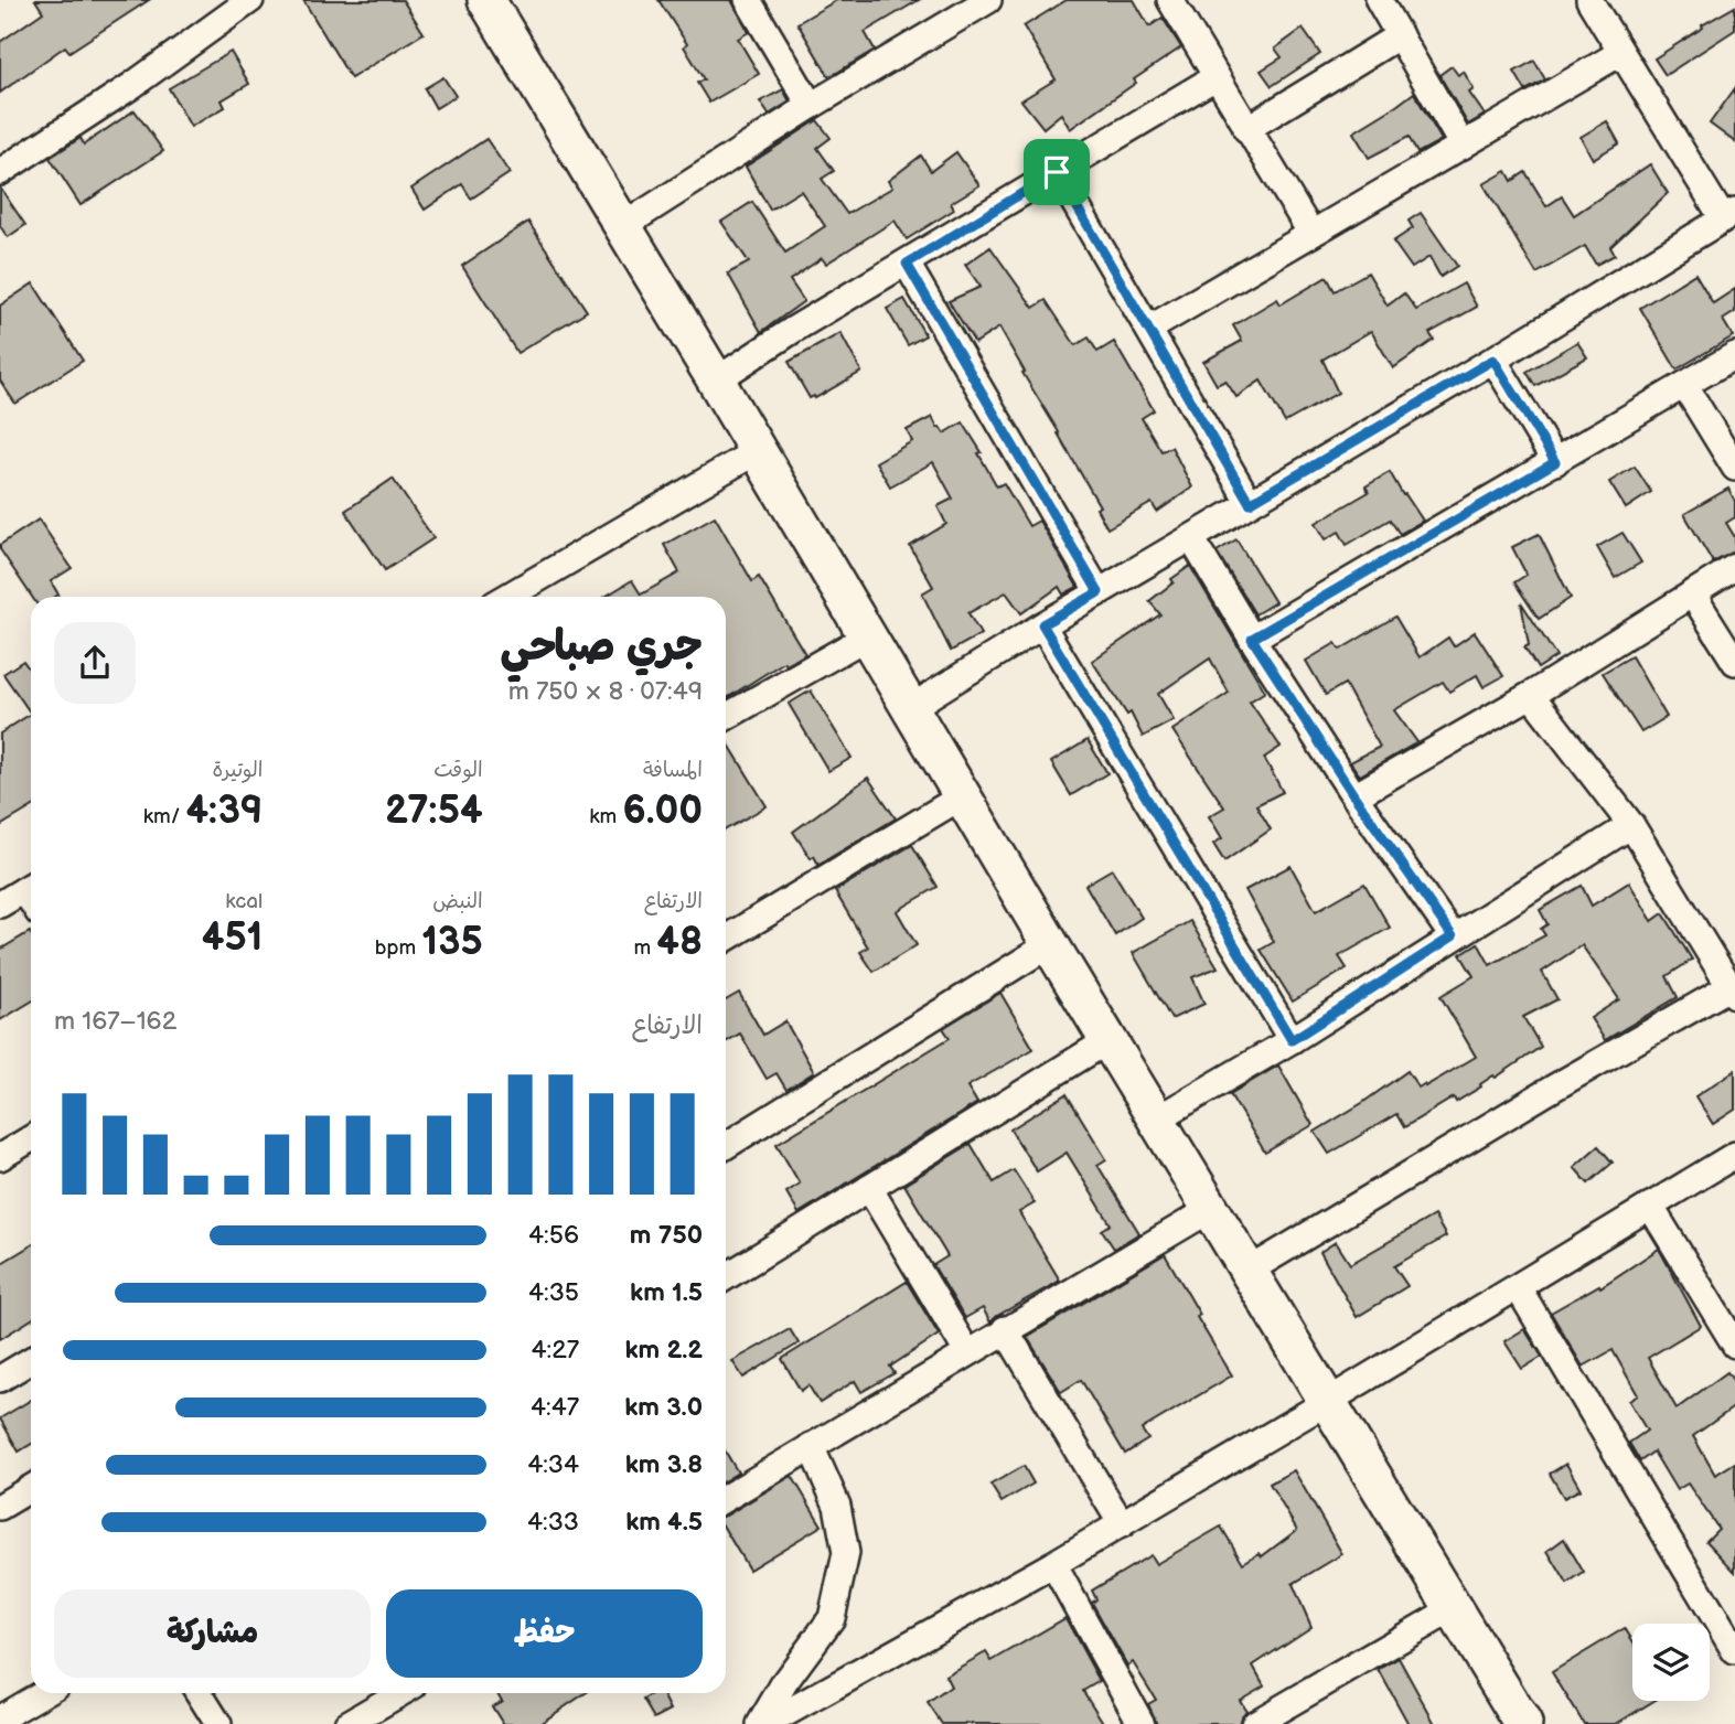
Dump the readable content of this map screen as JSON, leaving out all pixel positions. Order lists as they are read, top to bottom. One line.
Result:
{"page":{"heading":["جري صباحي","07:49 · 8 × 750 m"],"stats":[["المسافة","6.00 km"],["الوقت","27:54"],["الوتيرة","4:39 /km"],["الارتفاع","48 m"],["النبض","135 bpm"],["kcal","451"]],"chart":["الارتفاع","162–167 m"],"list":[{"name":"750 m","note":"4:56"},{"name":"1.5 km","note":"4:35"},{"name":"2.2 km","note":"4:27"},{"name":"3.0 km","note":"4:47"},{"name":"3.8 km","note":"4:34"},{"name":"4.5 km","note":"4:33"}],"buttons":["حفظ","مشاركة"]}}
